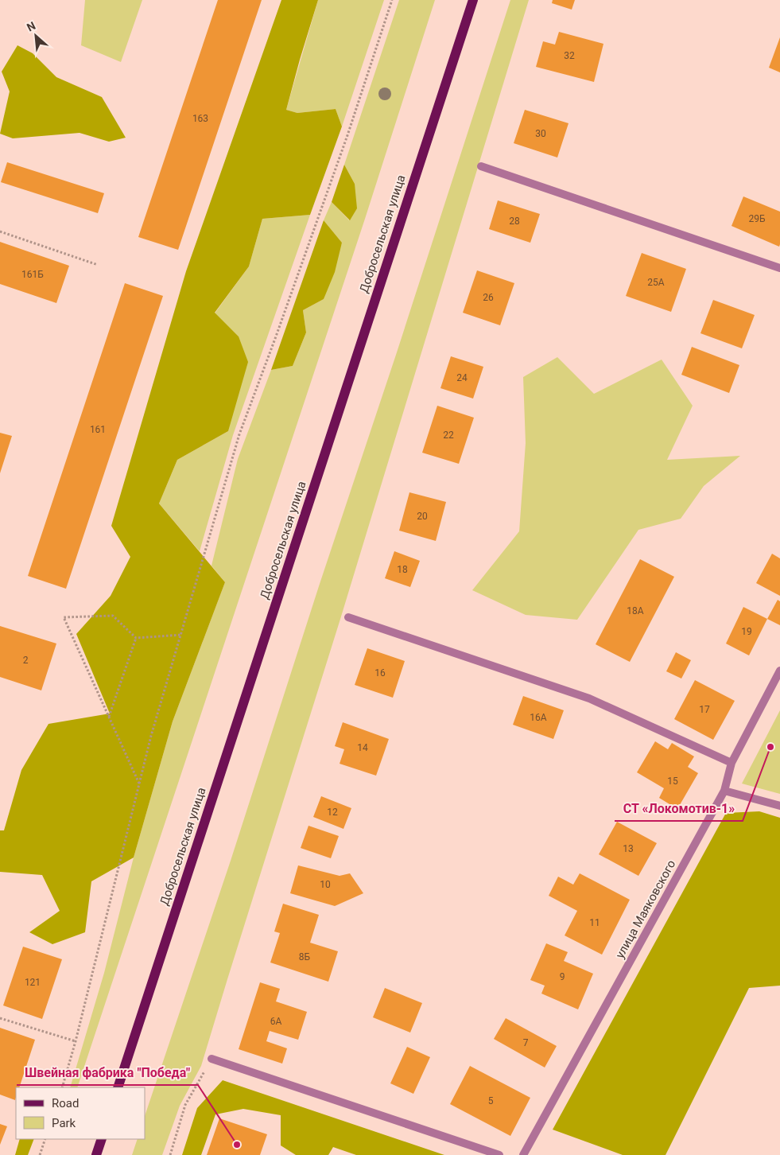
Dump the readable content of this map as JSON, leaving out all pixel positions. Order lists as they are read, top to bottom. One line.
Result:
{"streets":{"main road":["Добросельская улица"],"street":["улица Маяковского"]},"places":["СТ «Локомотив-1»","Швейная фабрика \"Победа\""],"house_numbers":["32","163","30","29Б","28","161Б","25А","26","24","161","22","20","18","18А","19","2","16","17","16А","14","15","12","13","10","11","8Б","9","121","6А","7","5"],"legend":["Road","Park"],"north":"top left"}
